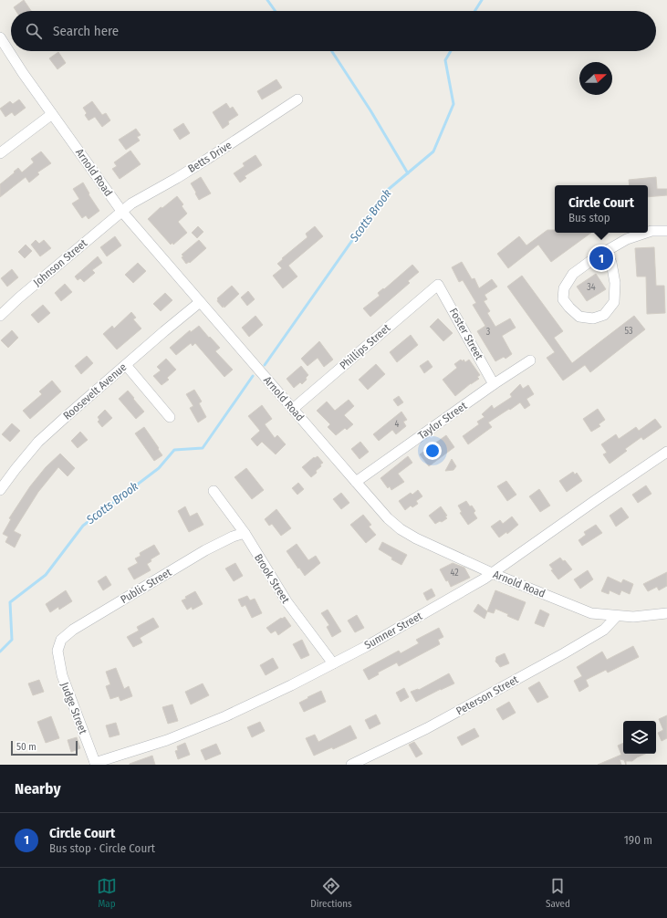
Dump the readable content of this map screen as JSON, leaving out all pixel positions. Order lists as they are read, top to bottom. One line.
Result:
{"streets":{"street":["Betts Drive","Arnold Road","Johnson Street","Foster Street","Phillips Street","Roosevelt Avenue","Taylor Street","Brook Street","Public Street","Sumner Street","Peterson Street","Judge Street"]},"crossings":[["Betts Drive","Arnold Road"],["Betts Drive","Johnson Street"],["Arnold Road","Johnson Street"],["Arnold Road","Phillips Street"],["Arnold Road","Roosevelt Avenue"],["Arnold Road","Taylor Street"],["Arnold Road","Sumner Street"],["Arnold Road","Peterson Street"],["Foster Street","Phillips Street"],["Foster Street","Taylor Street"],["Brook Street","Public Street"],["Brook Street","Sumner Street"],["Public Street","Judge Street"],["Sumner Street","Judge Street"]],"water":["Scotts Brook"],"house_numbers":["34","53","3","4","42"],"scale_bar":"50 m","north":"right","page":{"search":"Search here","popup":["Circle Court","Bus stop"],"pins":"1","scale":"50 m","heading":"Nearby","list":[{"mark":"1","name":"Circle Court","note":"Bus stop · Circle Court","value":"190 m"}],"nav":["Map","Directions","Saved"]}}
